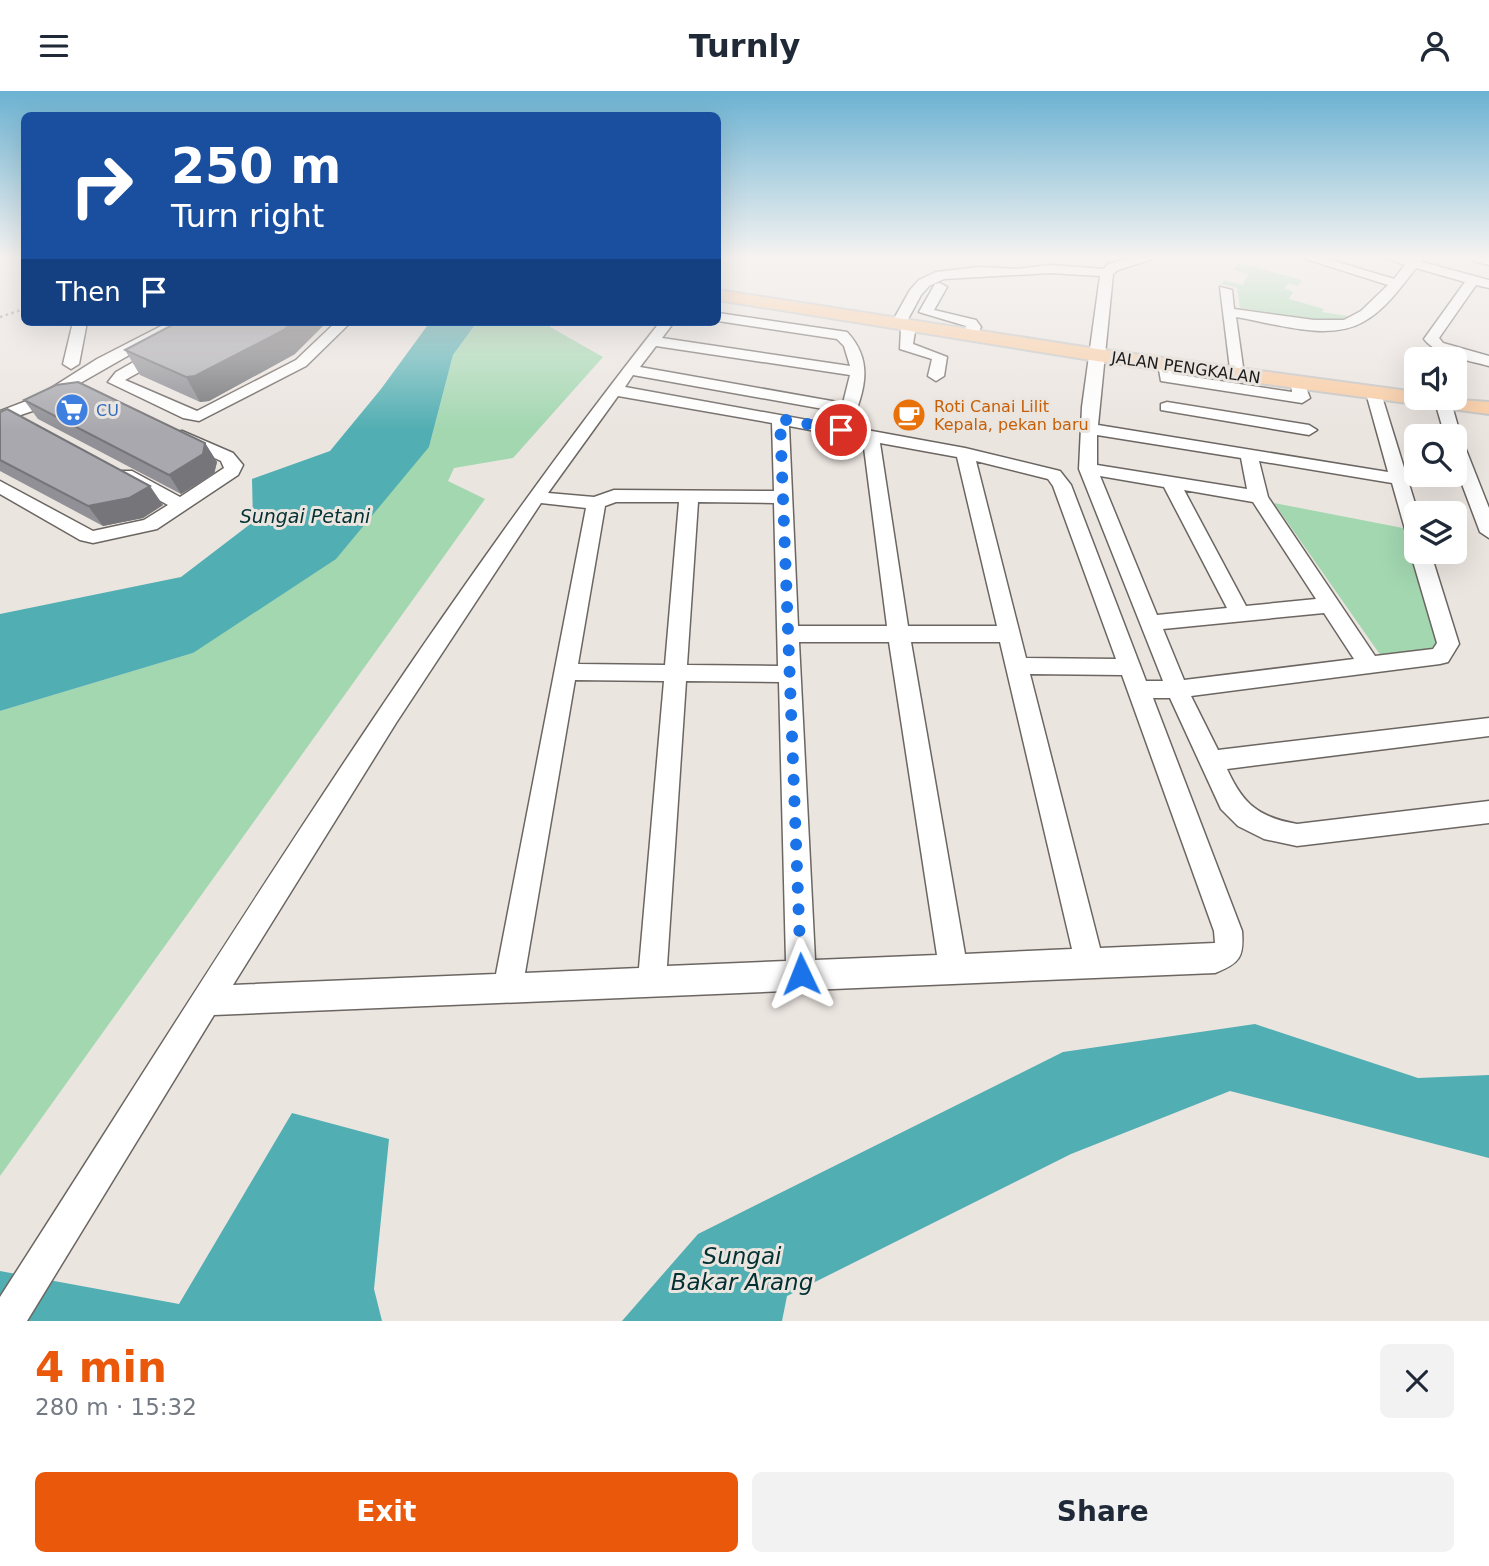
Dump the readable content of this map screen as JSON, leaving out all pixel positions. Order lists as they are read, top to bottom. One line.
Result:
{"streets":{"main road":["JALAN PENGKALAN"]},"water":["Sungai Petani","Sungai Bakar Arang"],"places":{"supermarket":["CU"],"cafe":["Roti Canai Lilit Kepala, pekan baru"]},"page":{"header":"Turnly","turn":["250 m","Turn right"],"then":"Then","heading":["4 min","280 m · 15:32"],"buttons":["Exit","Share"]}}
